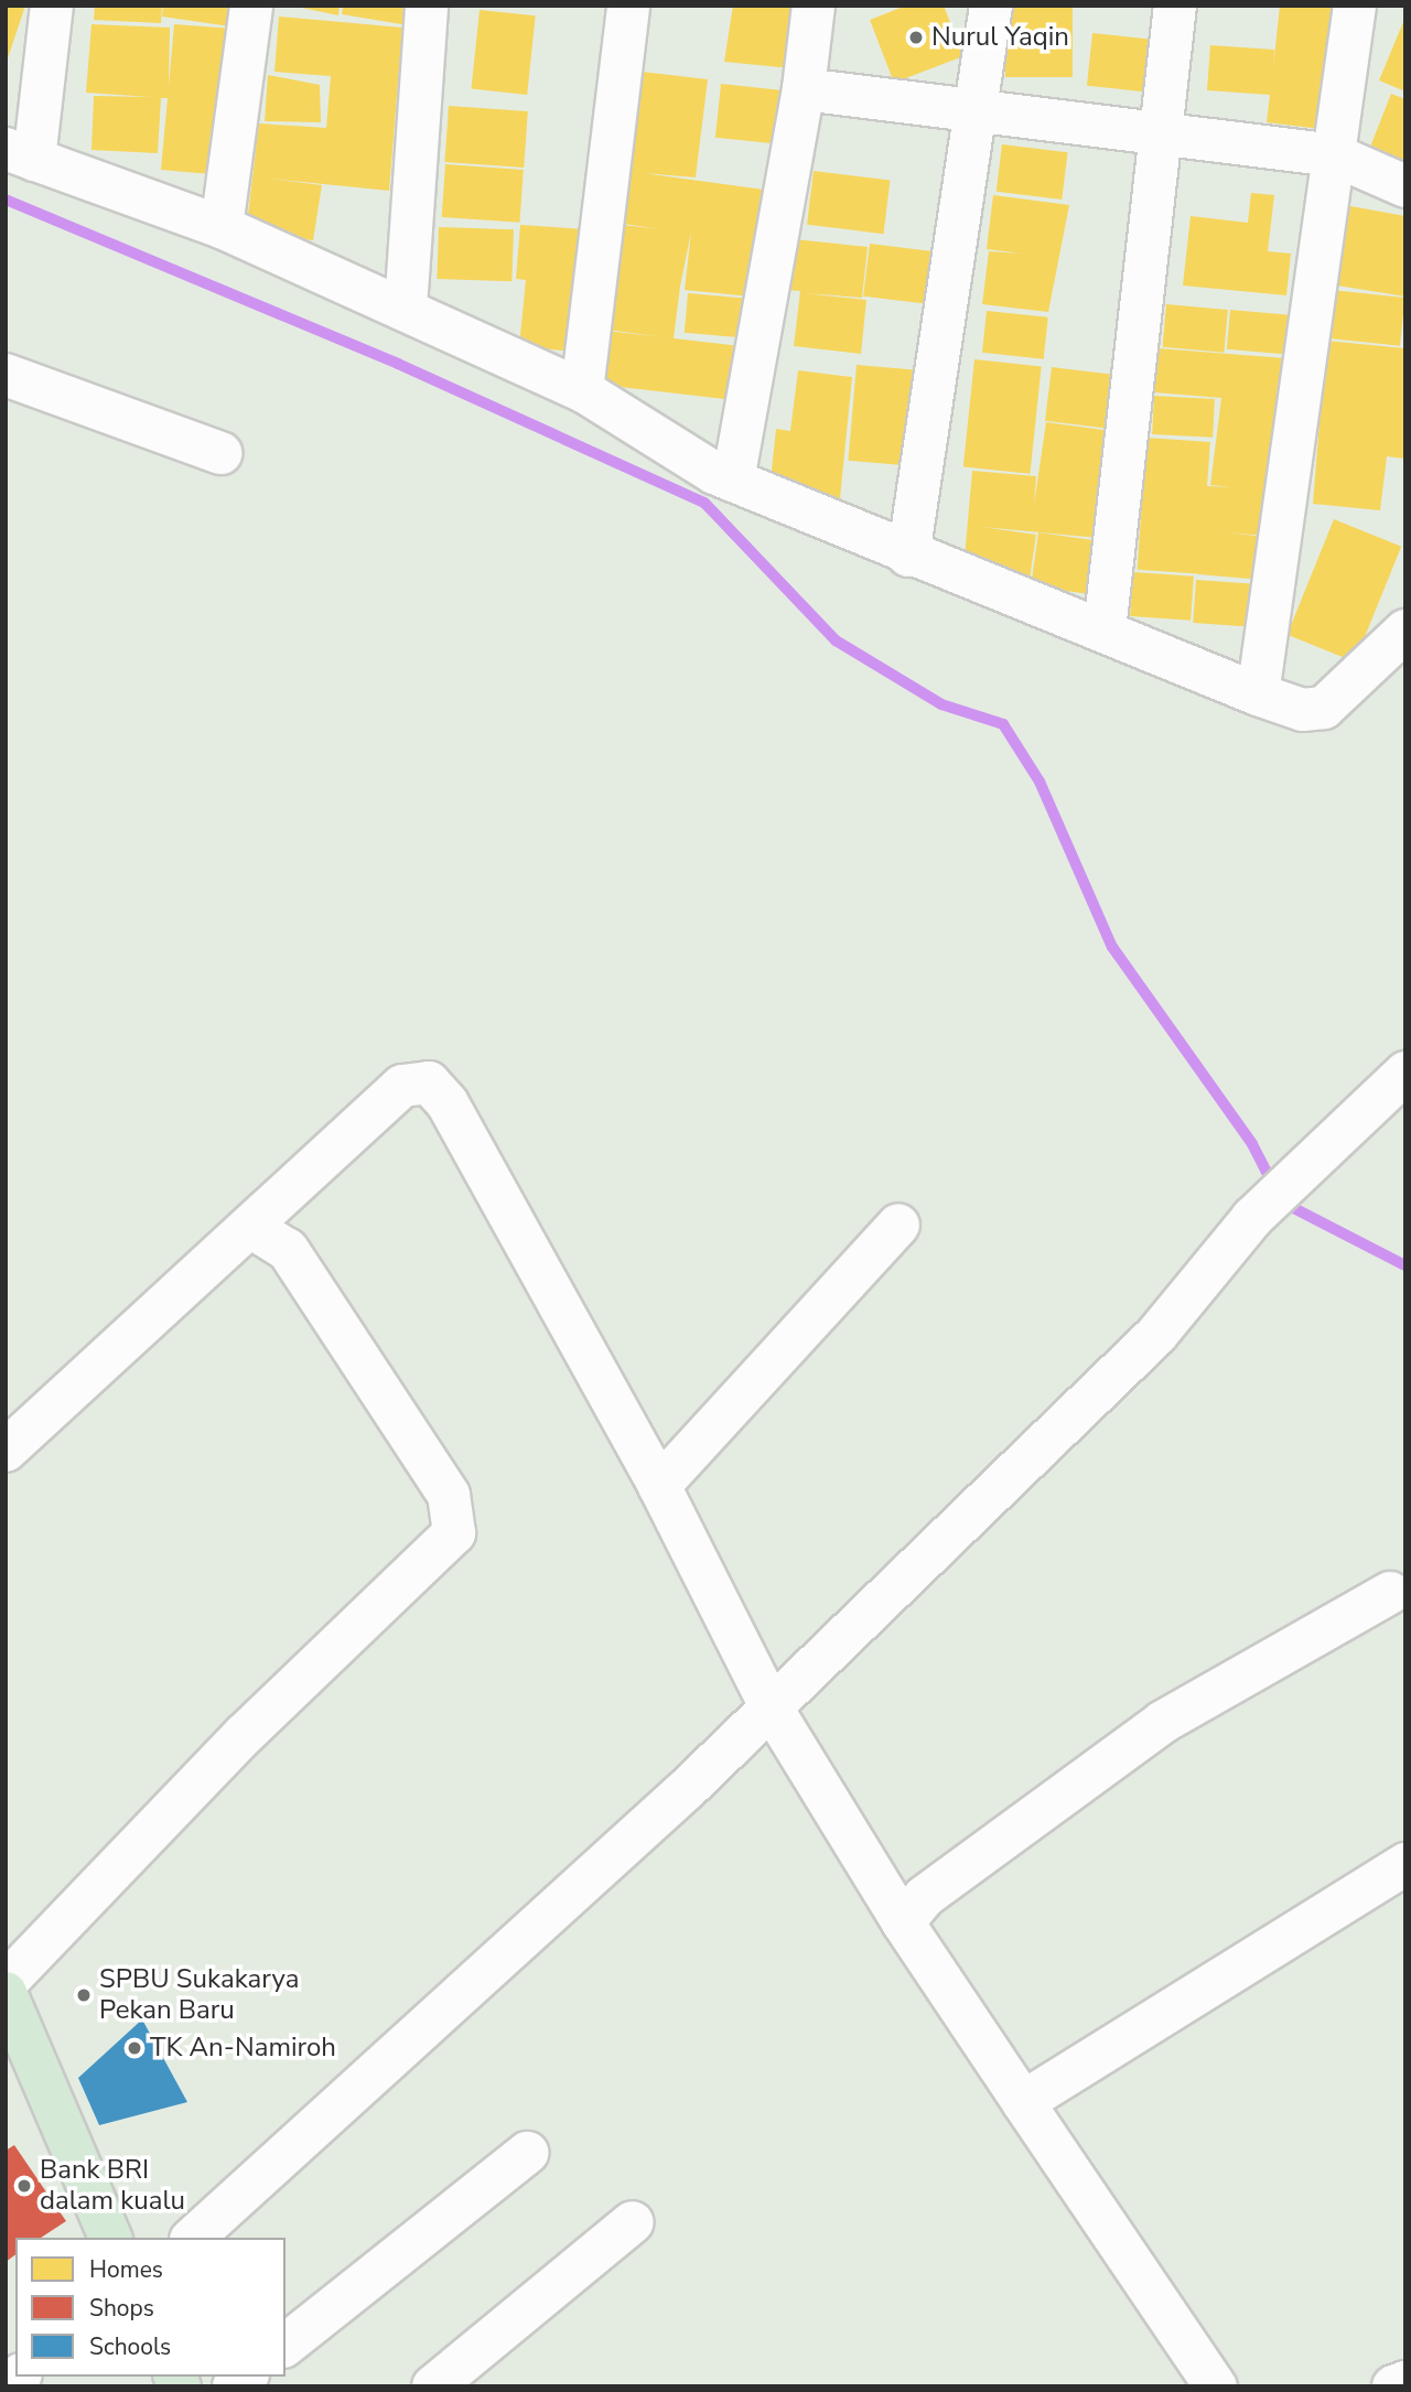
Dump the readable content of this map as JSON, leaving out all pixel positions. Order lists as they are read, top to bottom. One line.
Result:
{"places":["Nurul Yaqin","SPBU Sukakarya Pekan Baru","TK An-Namiroh","Bank BRI dalam kualu"],"legend":["Homes","Shops","Schools"]}
